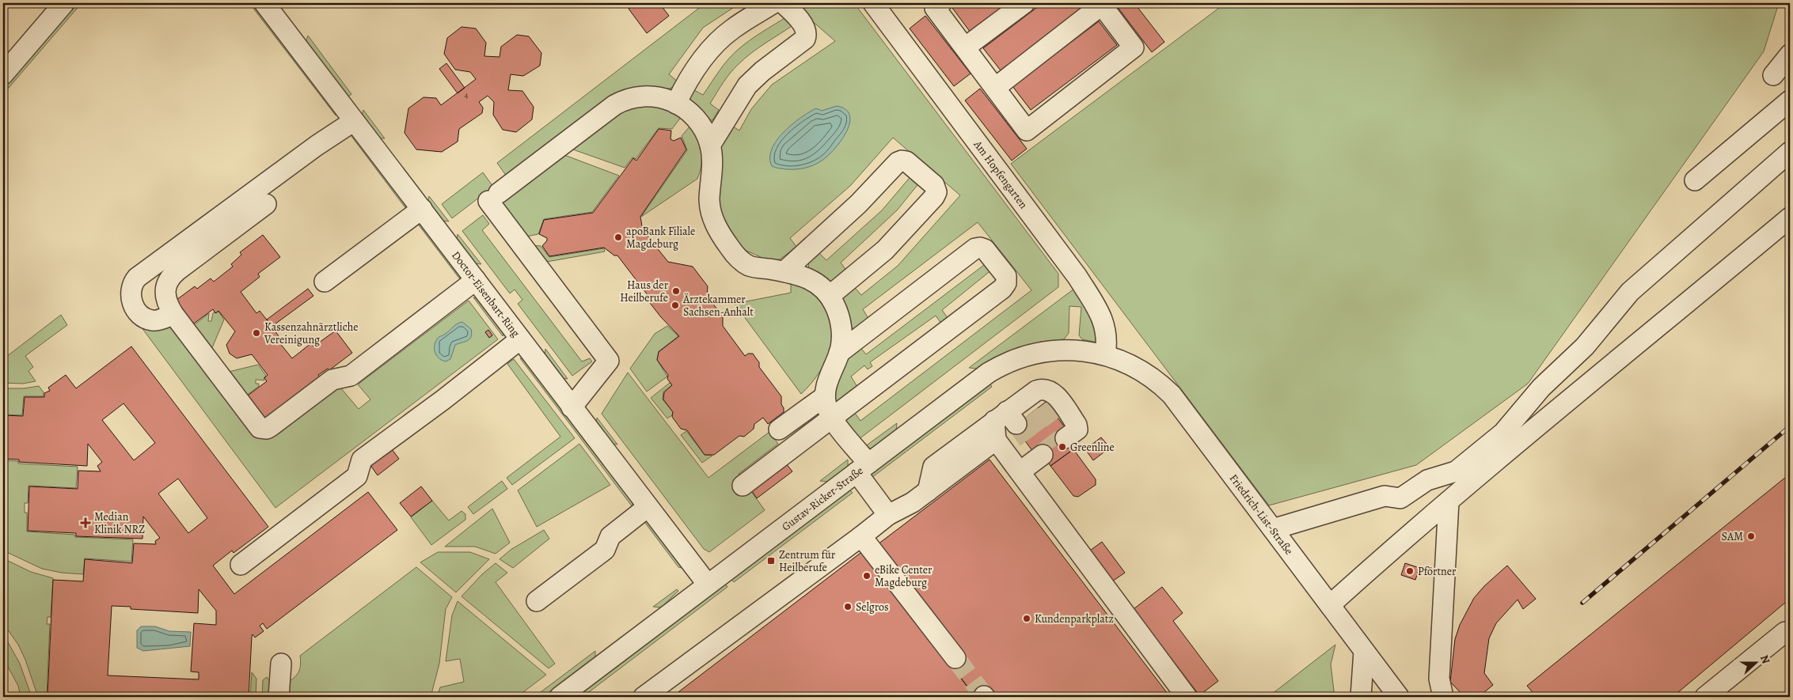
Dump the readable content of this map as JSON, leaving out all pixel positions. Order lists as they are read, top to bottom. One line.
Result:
{"streets":{"street":["Am Hopfengarten","Doctor-Eisenbart-Ring","Gustav-Ricker-Straße","Friedrich-List-Straße"]},"crossings":[["Am Hopfengarten","Gustav-Ricker-Straße"],["Am Hopfengarten","Friedrich-List-Straße"],["Doctor-Eisenbart-Ring","Gustav-Ricker-Straße"],["Gustav-Ricker-Straße","Friedrich-List-Straße"]],"places":{"other":["apoBank Filiale Magdeburg","Haus der Heilberufe","Ärztekammer Sachsen-Anhalt","Kassenzahnärztliche Vereinigung","Greenline","SAM","Pförtner","eBike Center Magdeburg","Selgros","Kundenparkplatz"],"health":["Median Klinik NRZ"],"transit":["Zentrum für Heilberufe"]},"house_numbers":["4"],"north":"right"}
